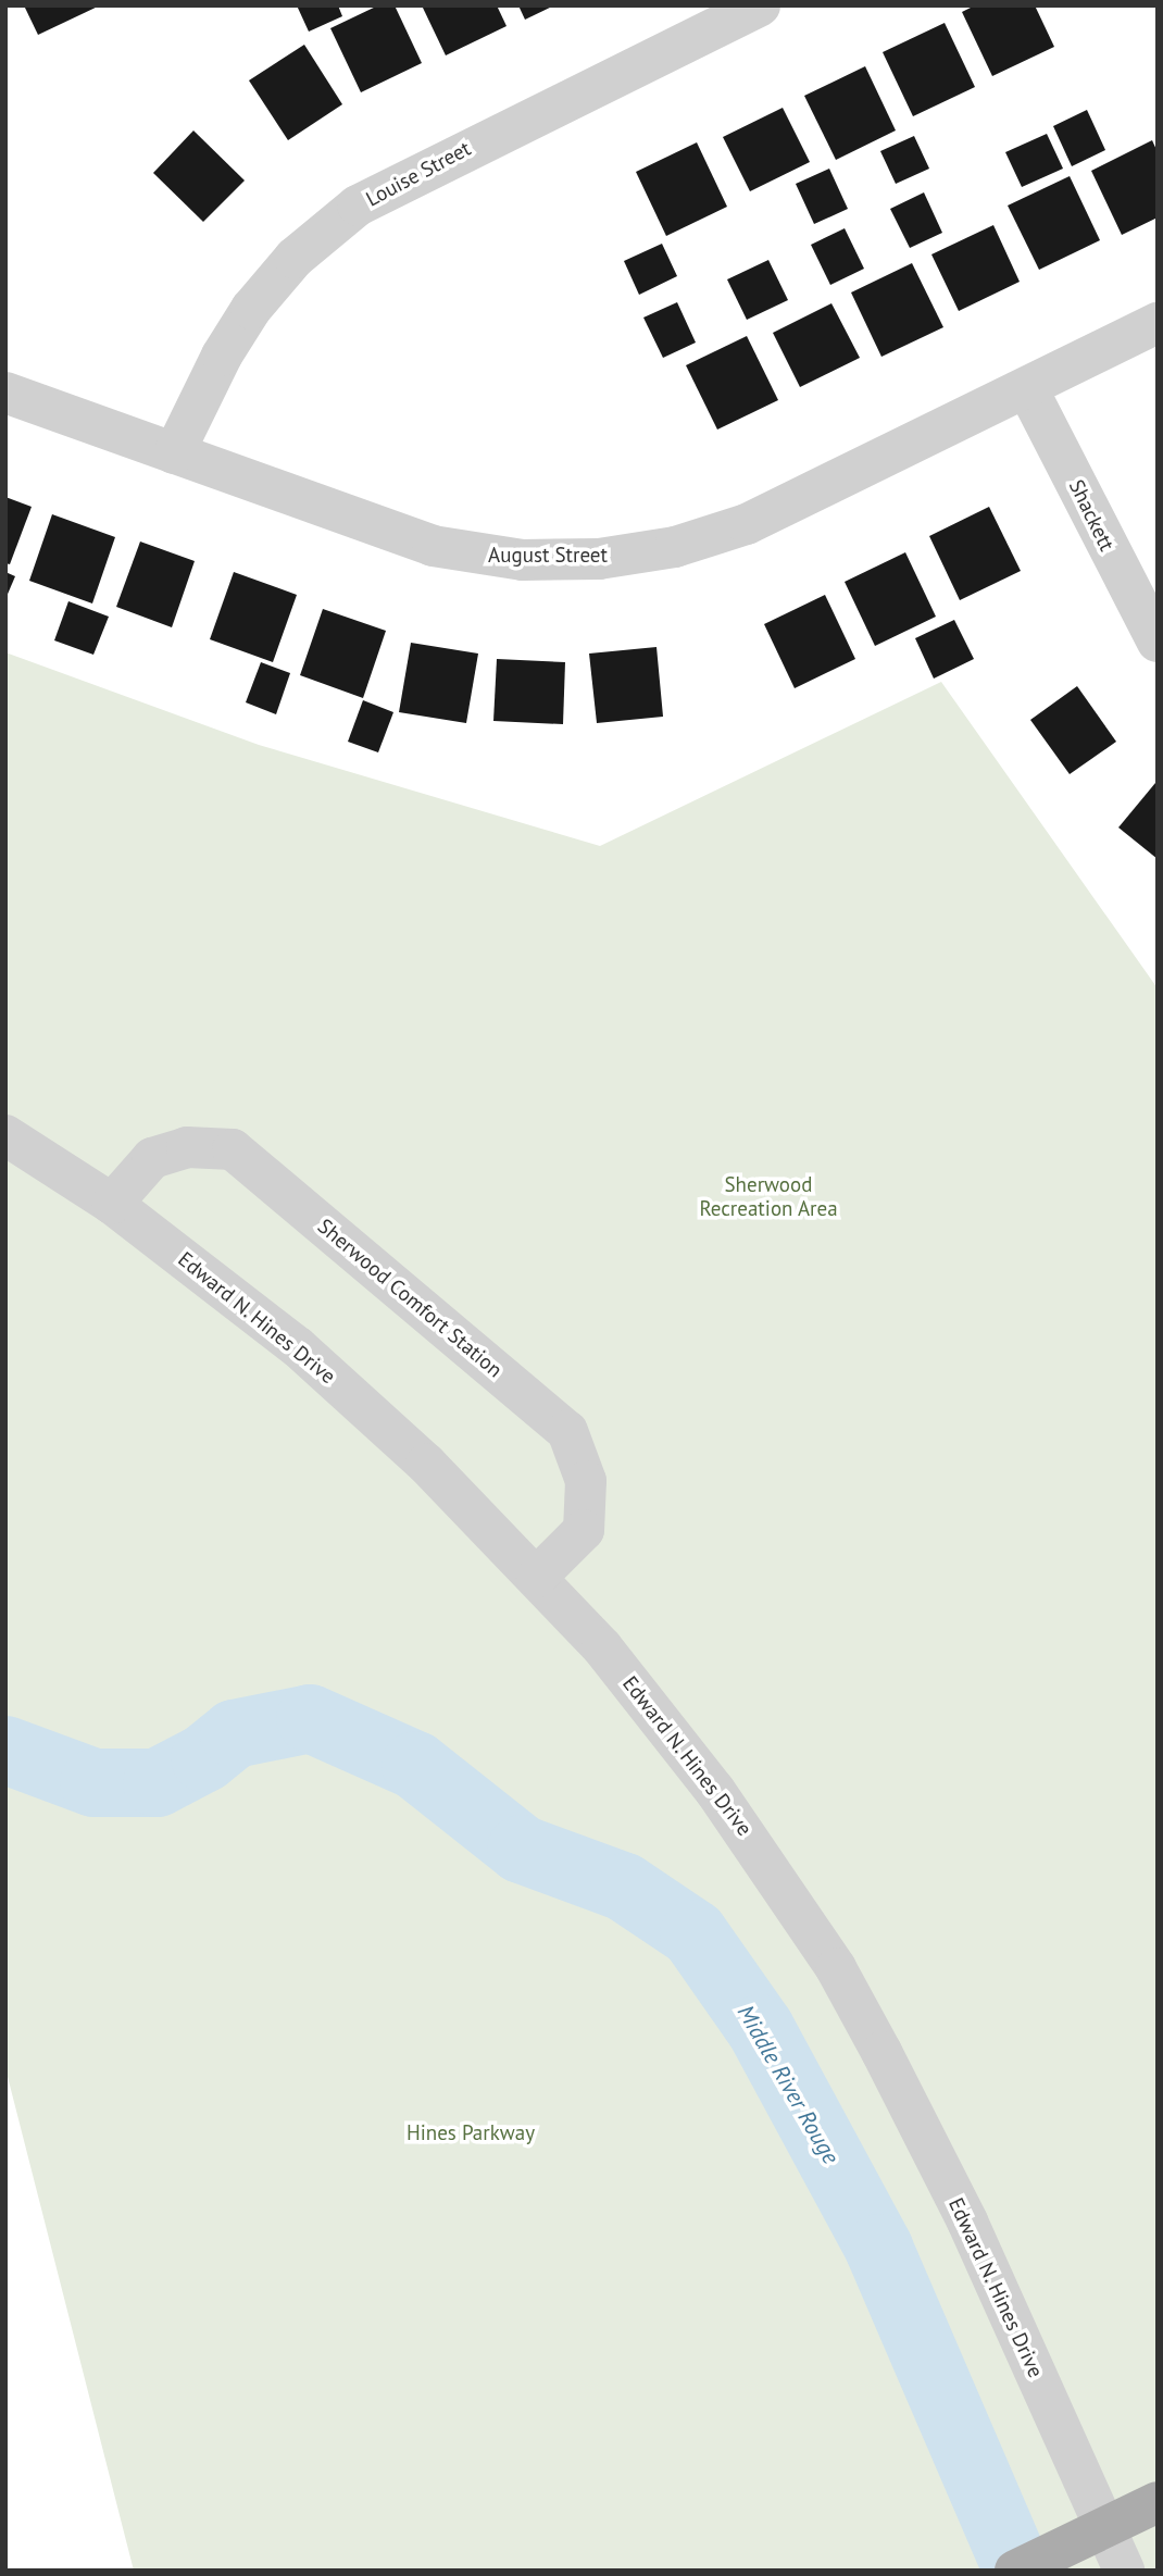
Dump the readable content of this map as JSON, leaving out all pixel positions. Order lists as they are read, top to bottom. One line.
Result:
{"streets":{"street":["Louise Street","Shackett","August Street","Sherwood Comfort Station","Edward N. Hines Drive"]},"crossings":[["Louise Street","August Street"],["Shackett","August Street"],["Sherwood Comfort Station","Edward N. Hines Drive"]],"water":["Middle River Rouge"],"parks":["Sherwood Recreation Area","Hines Parkway"]}
